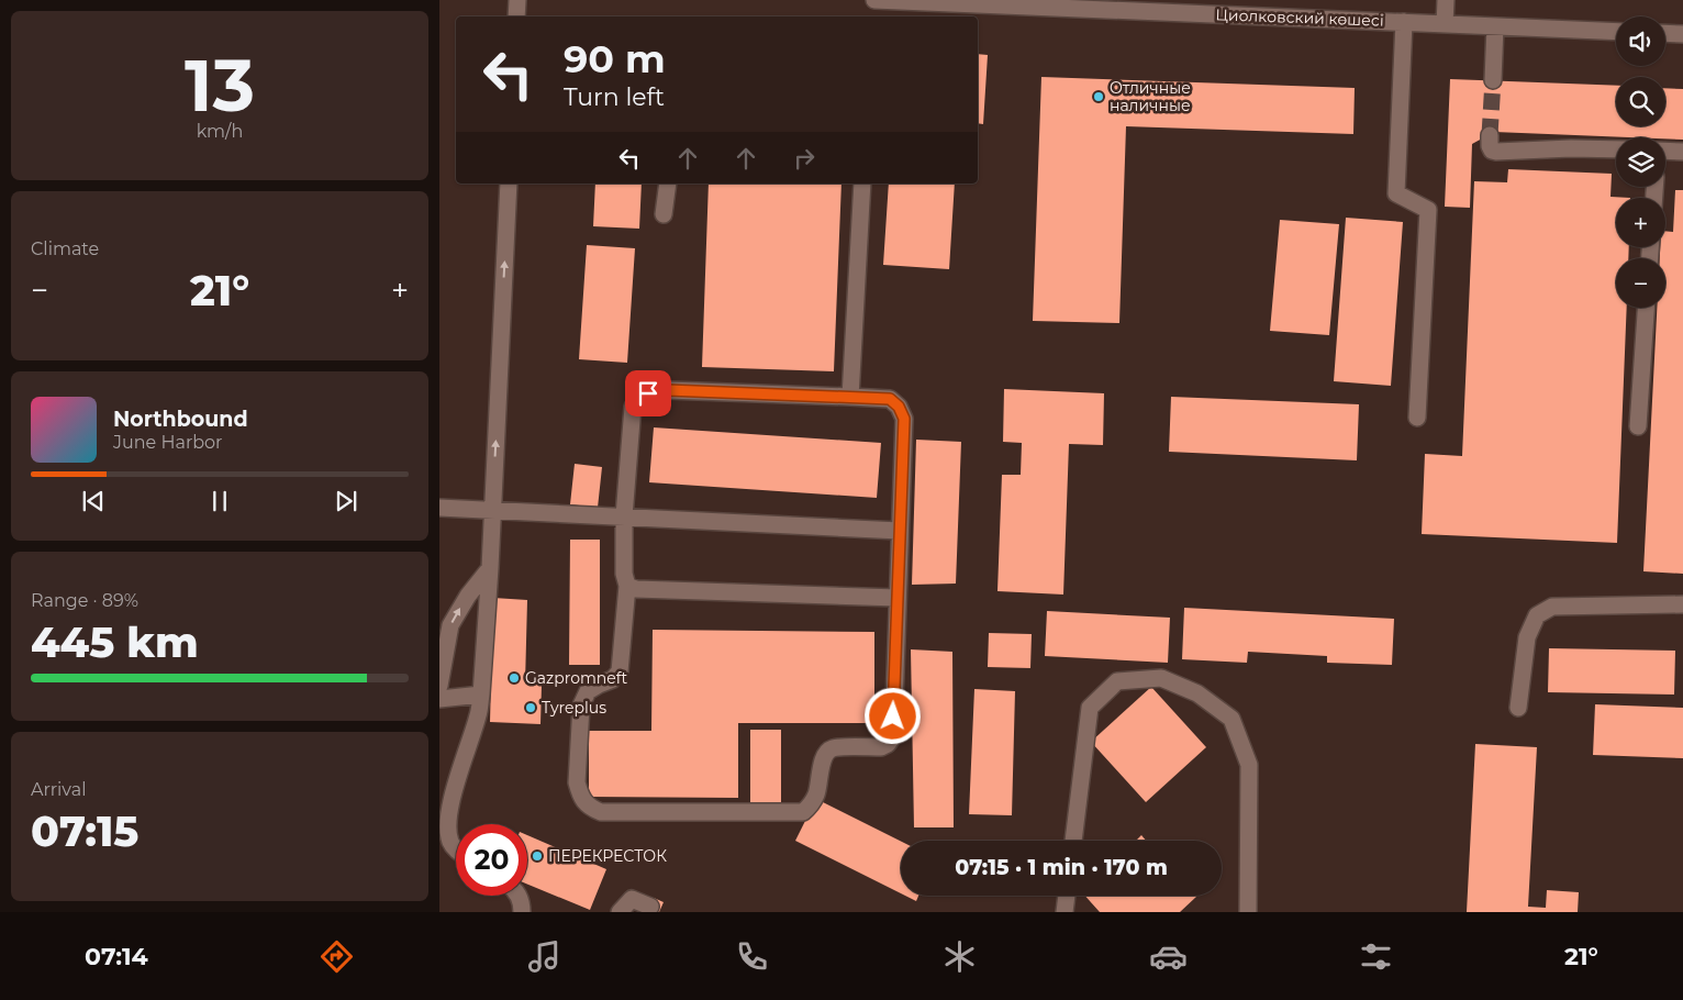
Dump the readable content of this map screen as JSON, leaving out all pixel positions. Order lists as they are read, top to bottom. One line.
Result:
{"streets":{"street":["Циолковский көшесі"]},"places":["Отличные наличные","Gazpromneft","Tyreplus","ПЕРЕКРЕСТОК"],"page":{"tile":[["13","km/h"],"Climate",["Range · 89%","445 km"],["Arrival","07:15"]],"map_buttons":["+","−"],"turn":["90 m","Turn left"],"heat":["−","21°","+"],"song":["Northbound","June Harbor"],"limit":"20","trip":"07:15 · 1 min · 170 m","tabs":["07:14","21°"]}}
